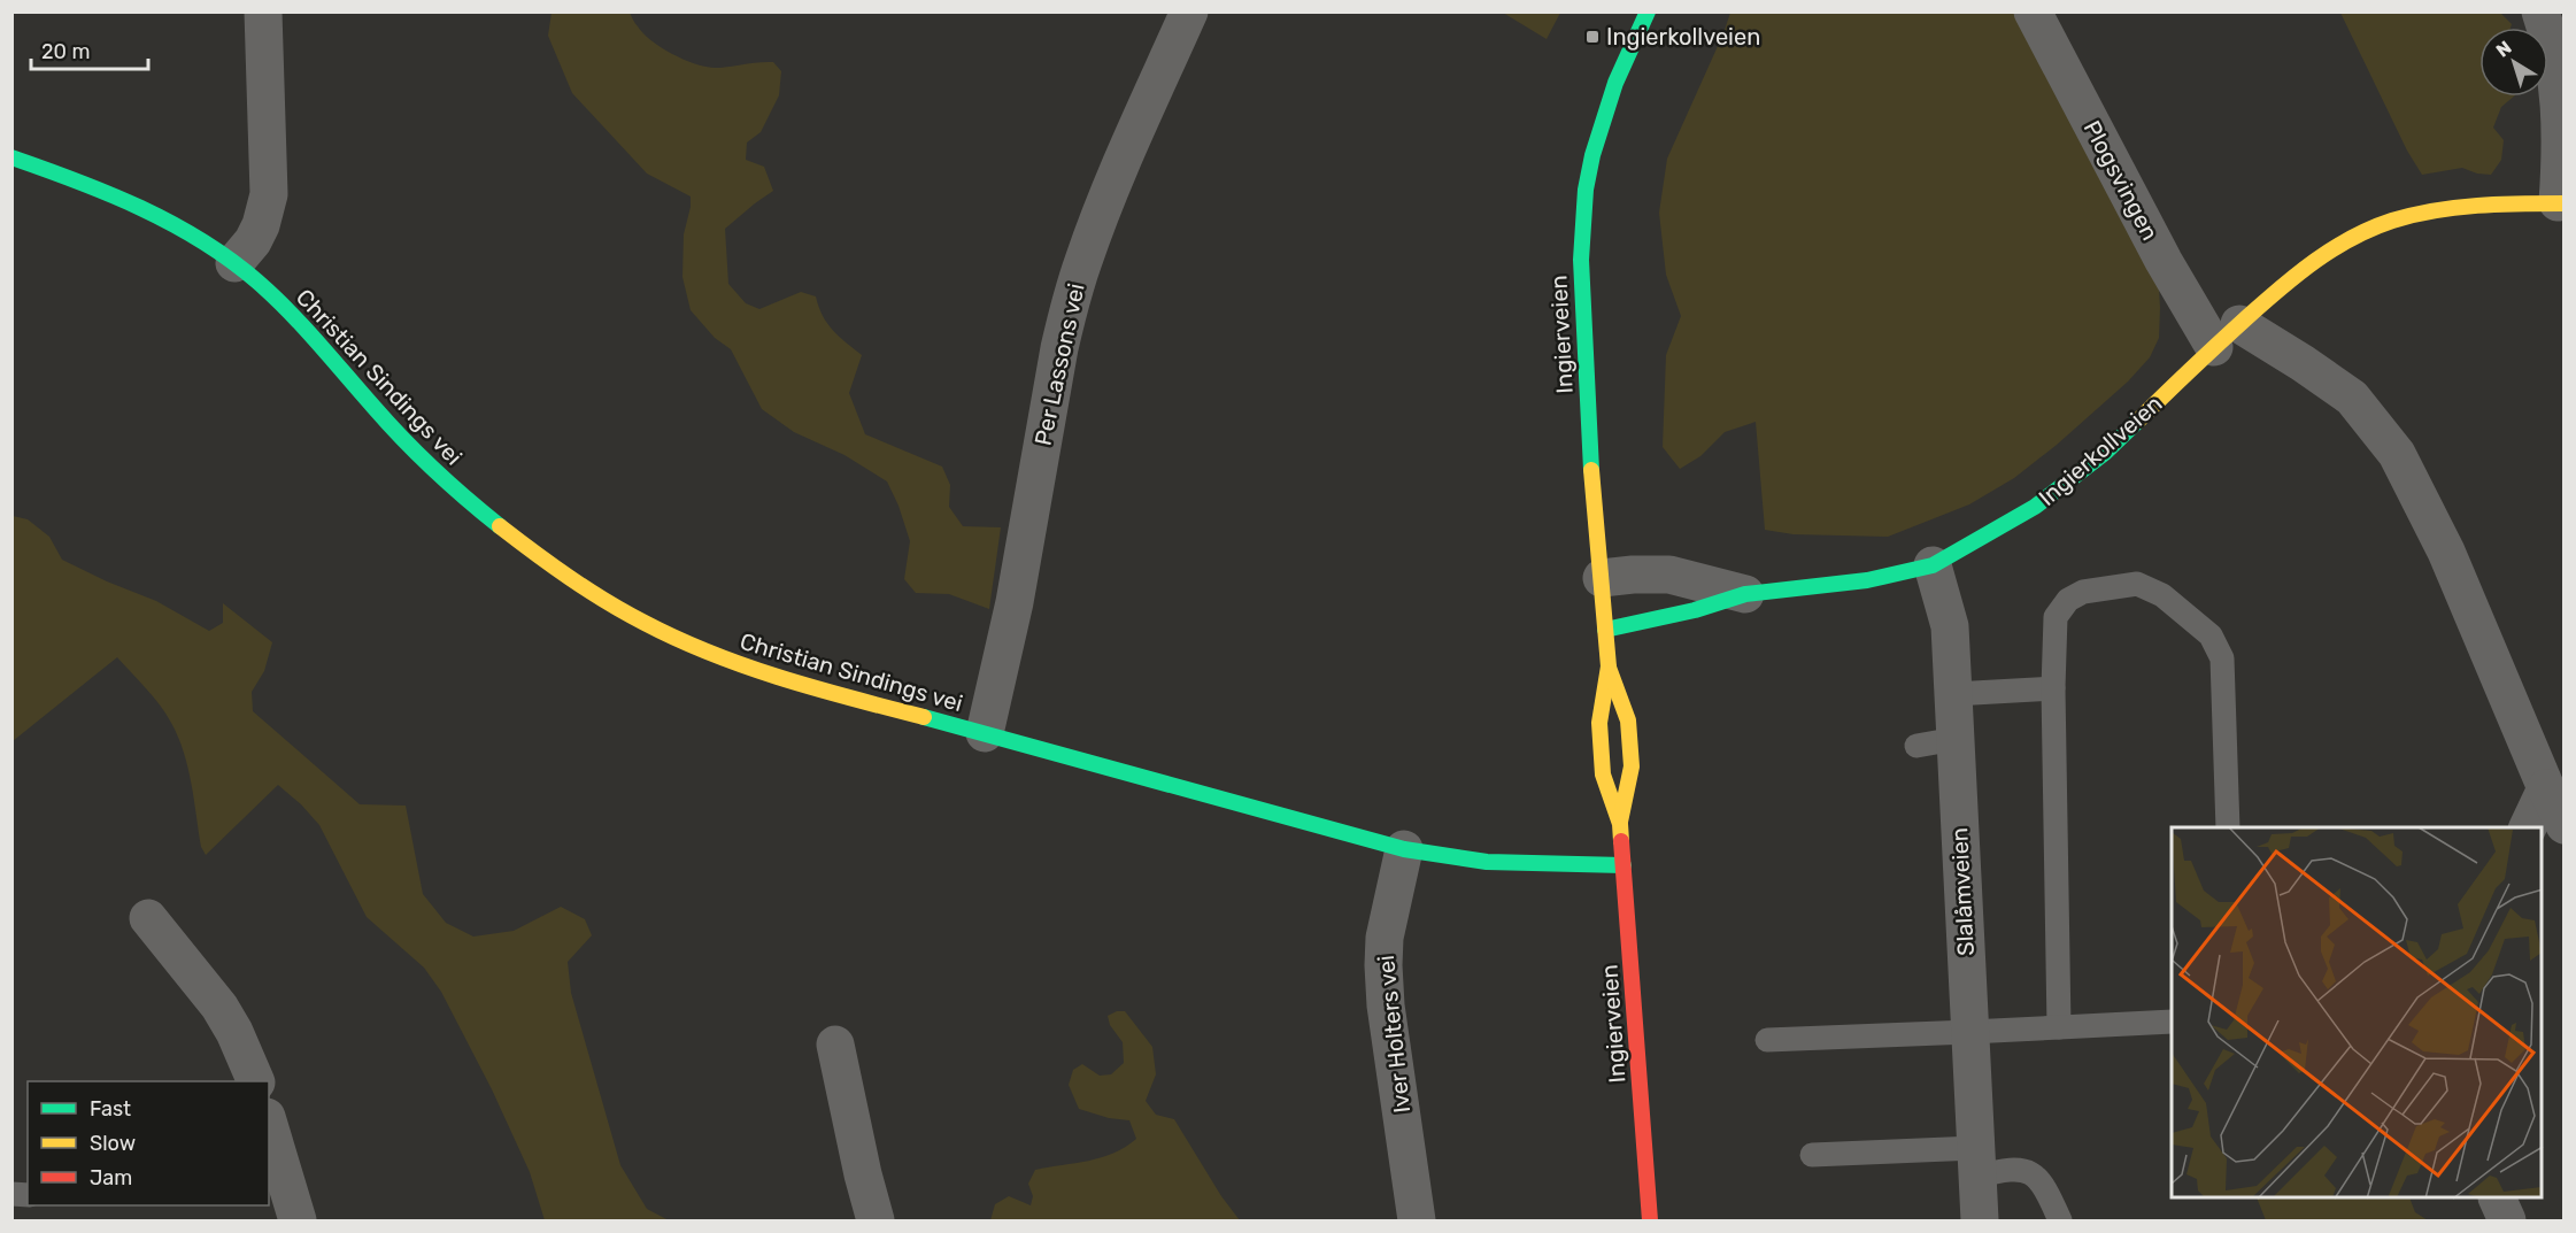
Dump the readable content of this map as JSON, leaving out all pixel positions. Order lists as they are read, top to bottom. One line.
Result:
{"streets":{"street":["Plogsvingen","Ingierveien","Per Lassons vei","Christian Sindings vei","Ingierkollveien","Slalåmveien","Iver Holters vei"]},"crossings":[["Plogsvingen","Ingierkollveien"],["Ingierveien","Christian Sindings vei"],["Ingierveien","Ingierkollveien"],["Per Lassons vei","Christian Sindings vei"],["Christian Sindings vei","Iver Holters vei"],["Ingierkollveien","Slalåmveien"]],"places":{"transit":["Ingierkollveien"]},"legend":["Fast","Slow","Jam"],"scale_bar":"20 m","north":"top left"}
